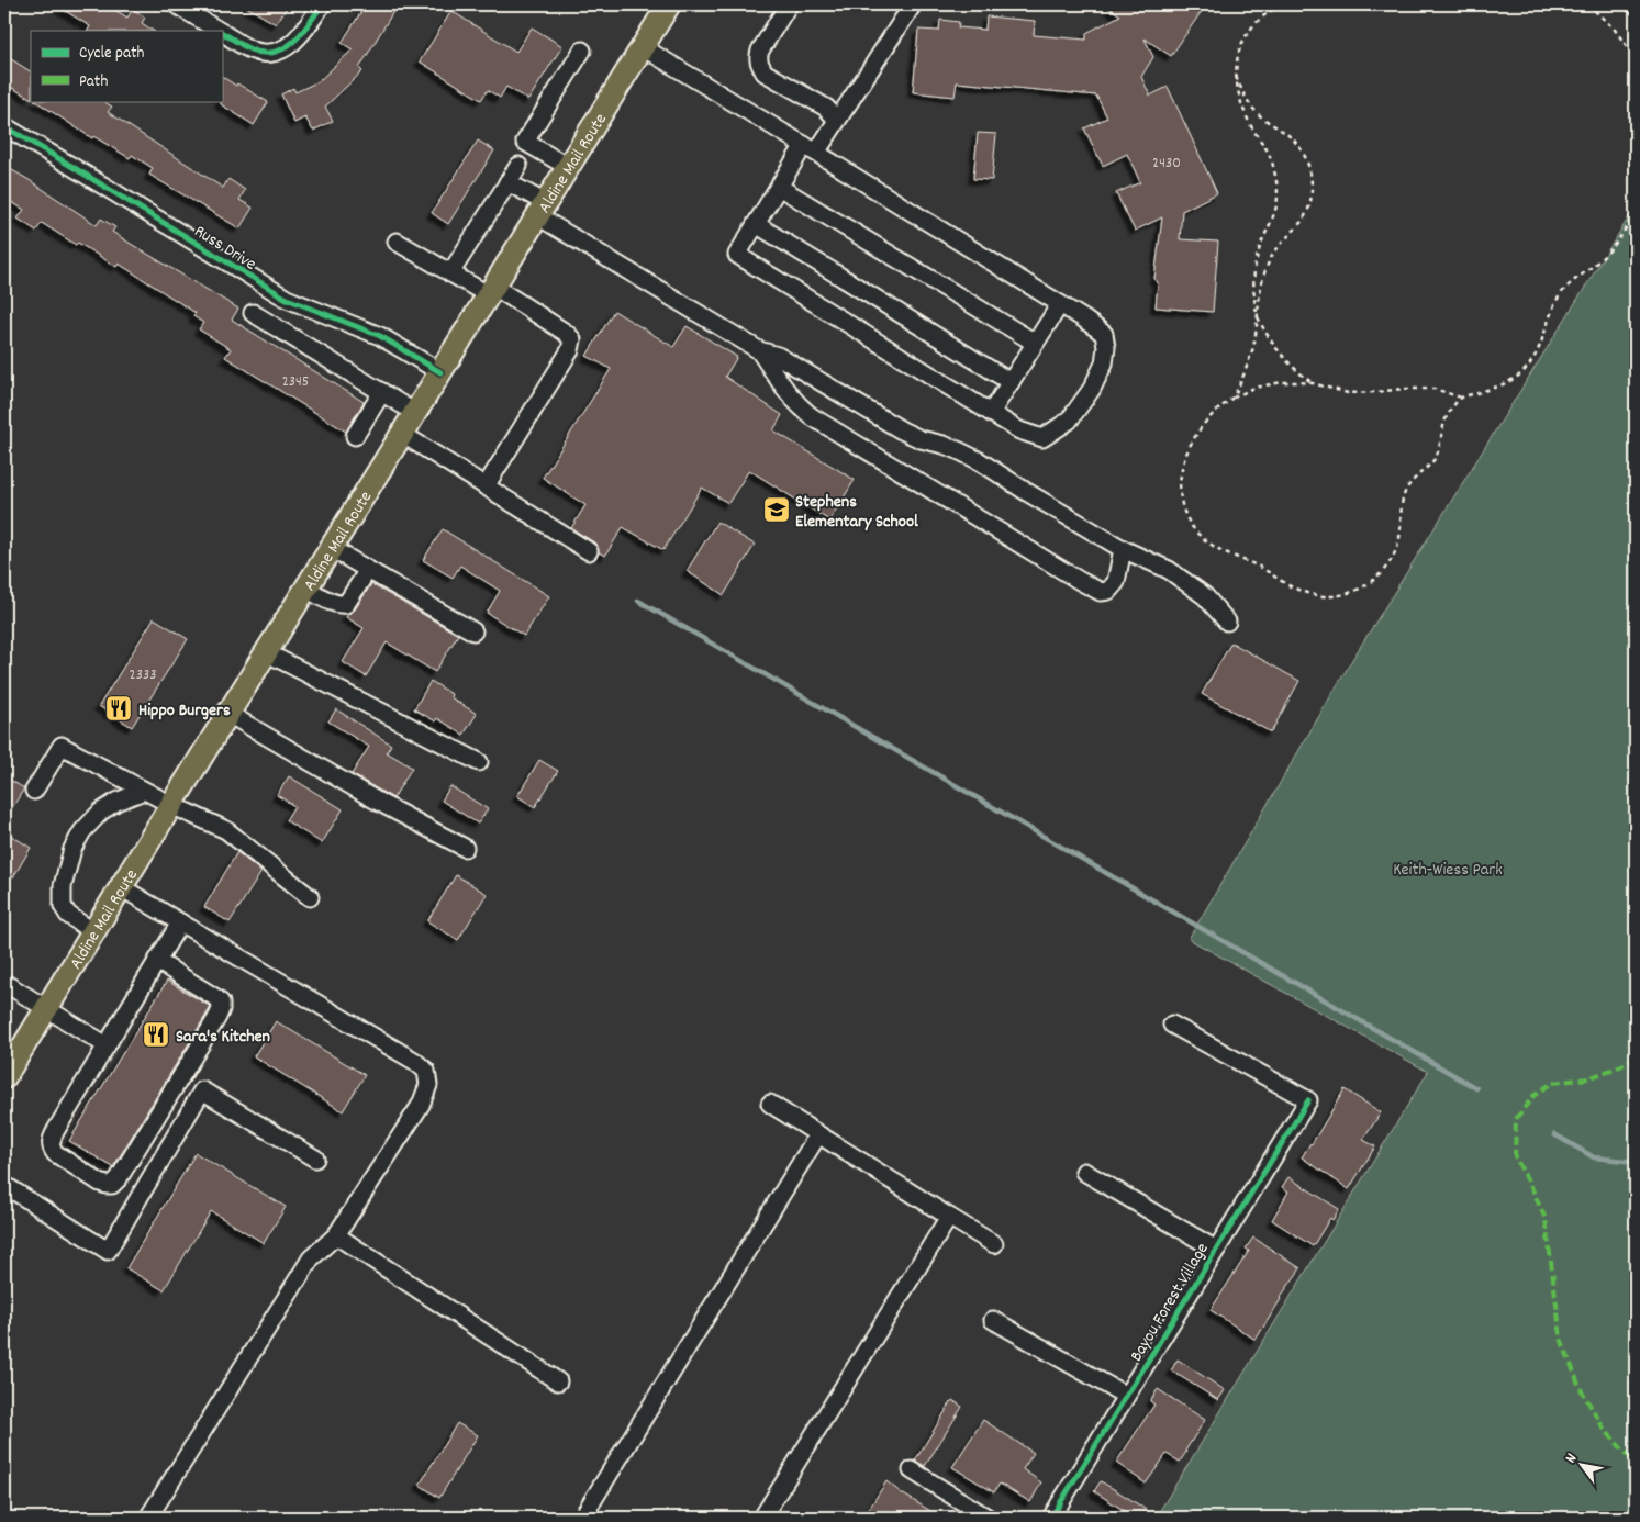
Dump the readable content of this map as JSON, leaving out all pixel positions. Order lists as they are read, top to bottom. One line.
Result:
{"streets":{"main road":["Aldine Mail Route"],"street":["Russ Drive","Bayou Forest Village"]},"crossings":[["Aldine Mail Route","Russ Drive"]],"parks":["Keith-Wiess Park"],"places":{"school or university":["Stephens Elementary School"],"restaurant":["Hippo Burgers","Sara's Kitchen"]},"house_numbers":["2430","2345","2333"],"legend":["Cycle path","Path"],"north":"top left"}
